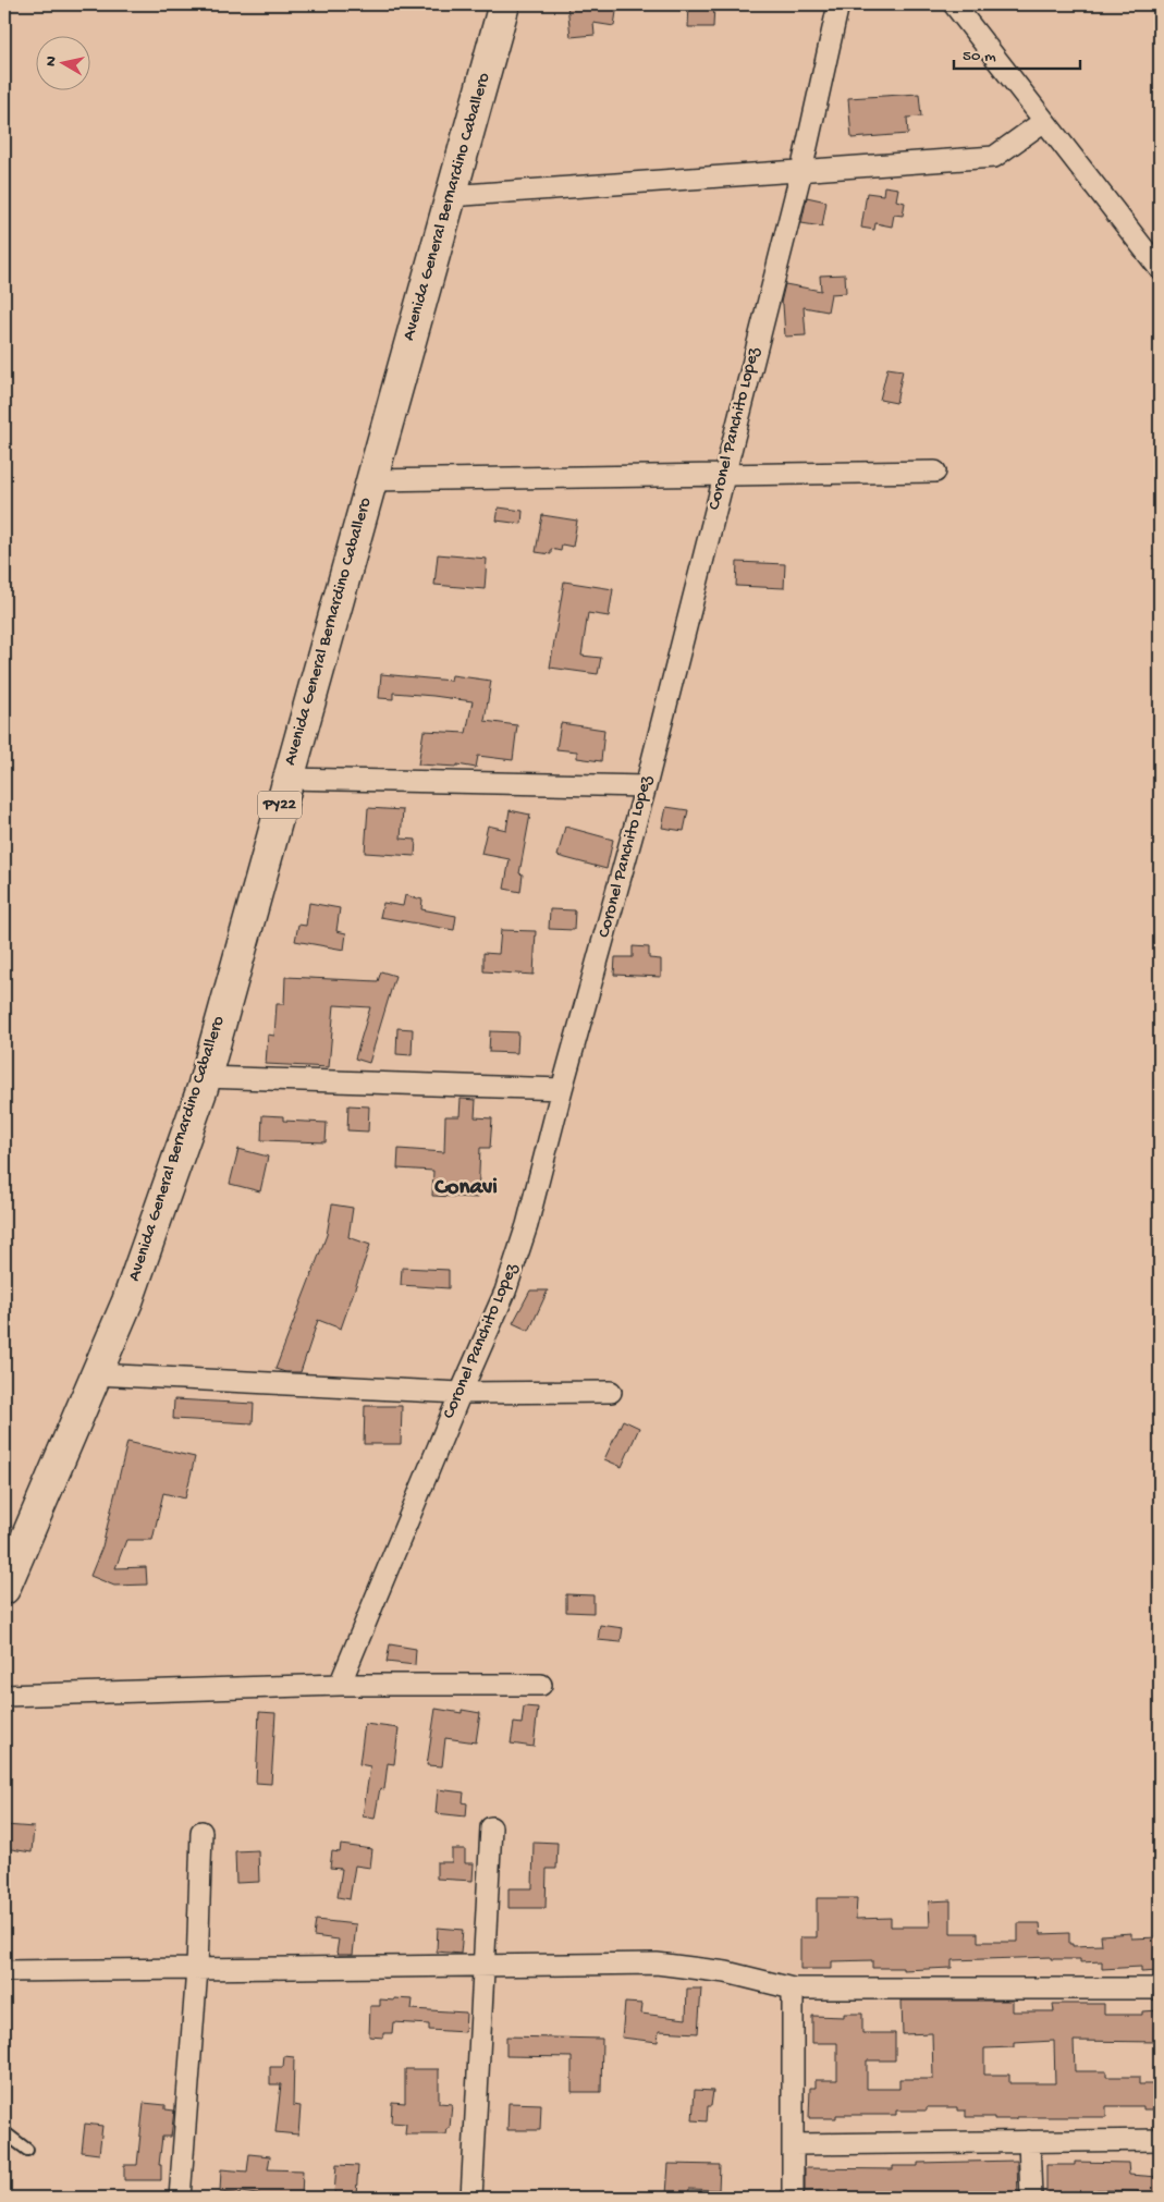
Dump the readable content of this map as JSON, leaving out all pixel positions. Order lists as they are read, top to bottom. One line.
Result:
{"streets":{"highway":["Avenida General Bernardino Caballero","PY22"],"street":["Coronel Panchito Lopez"]},"districts":["Conavi"],"scale_bar":"50 m","north":"left"}
